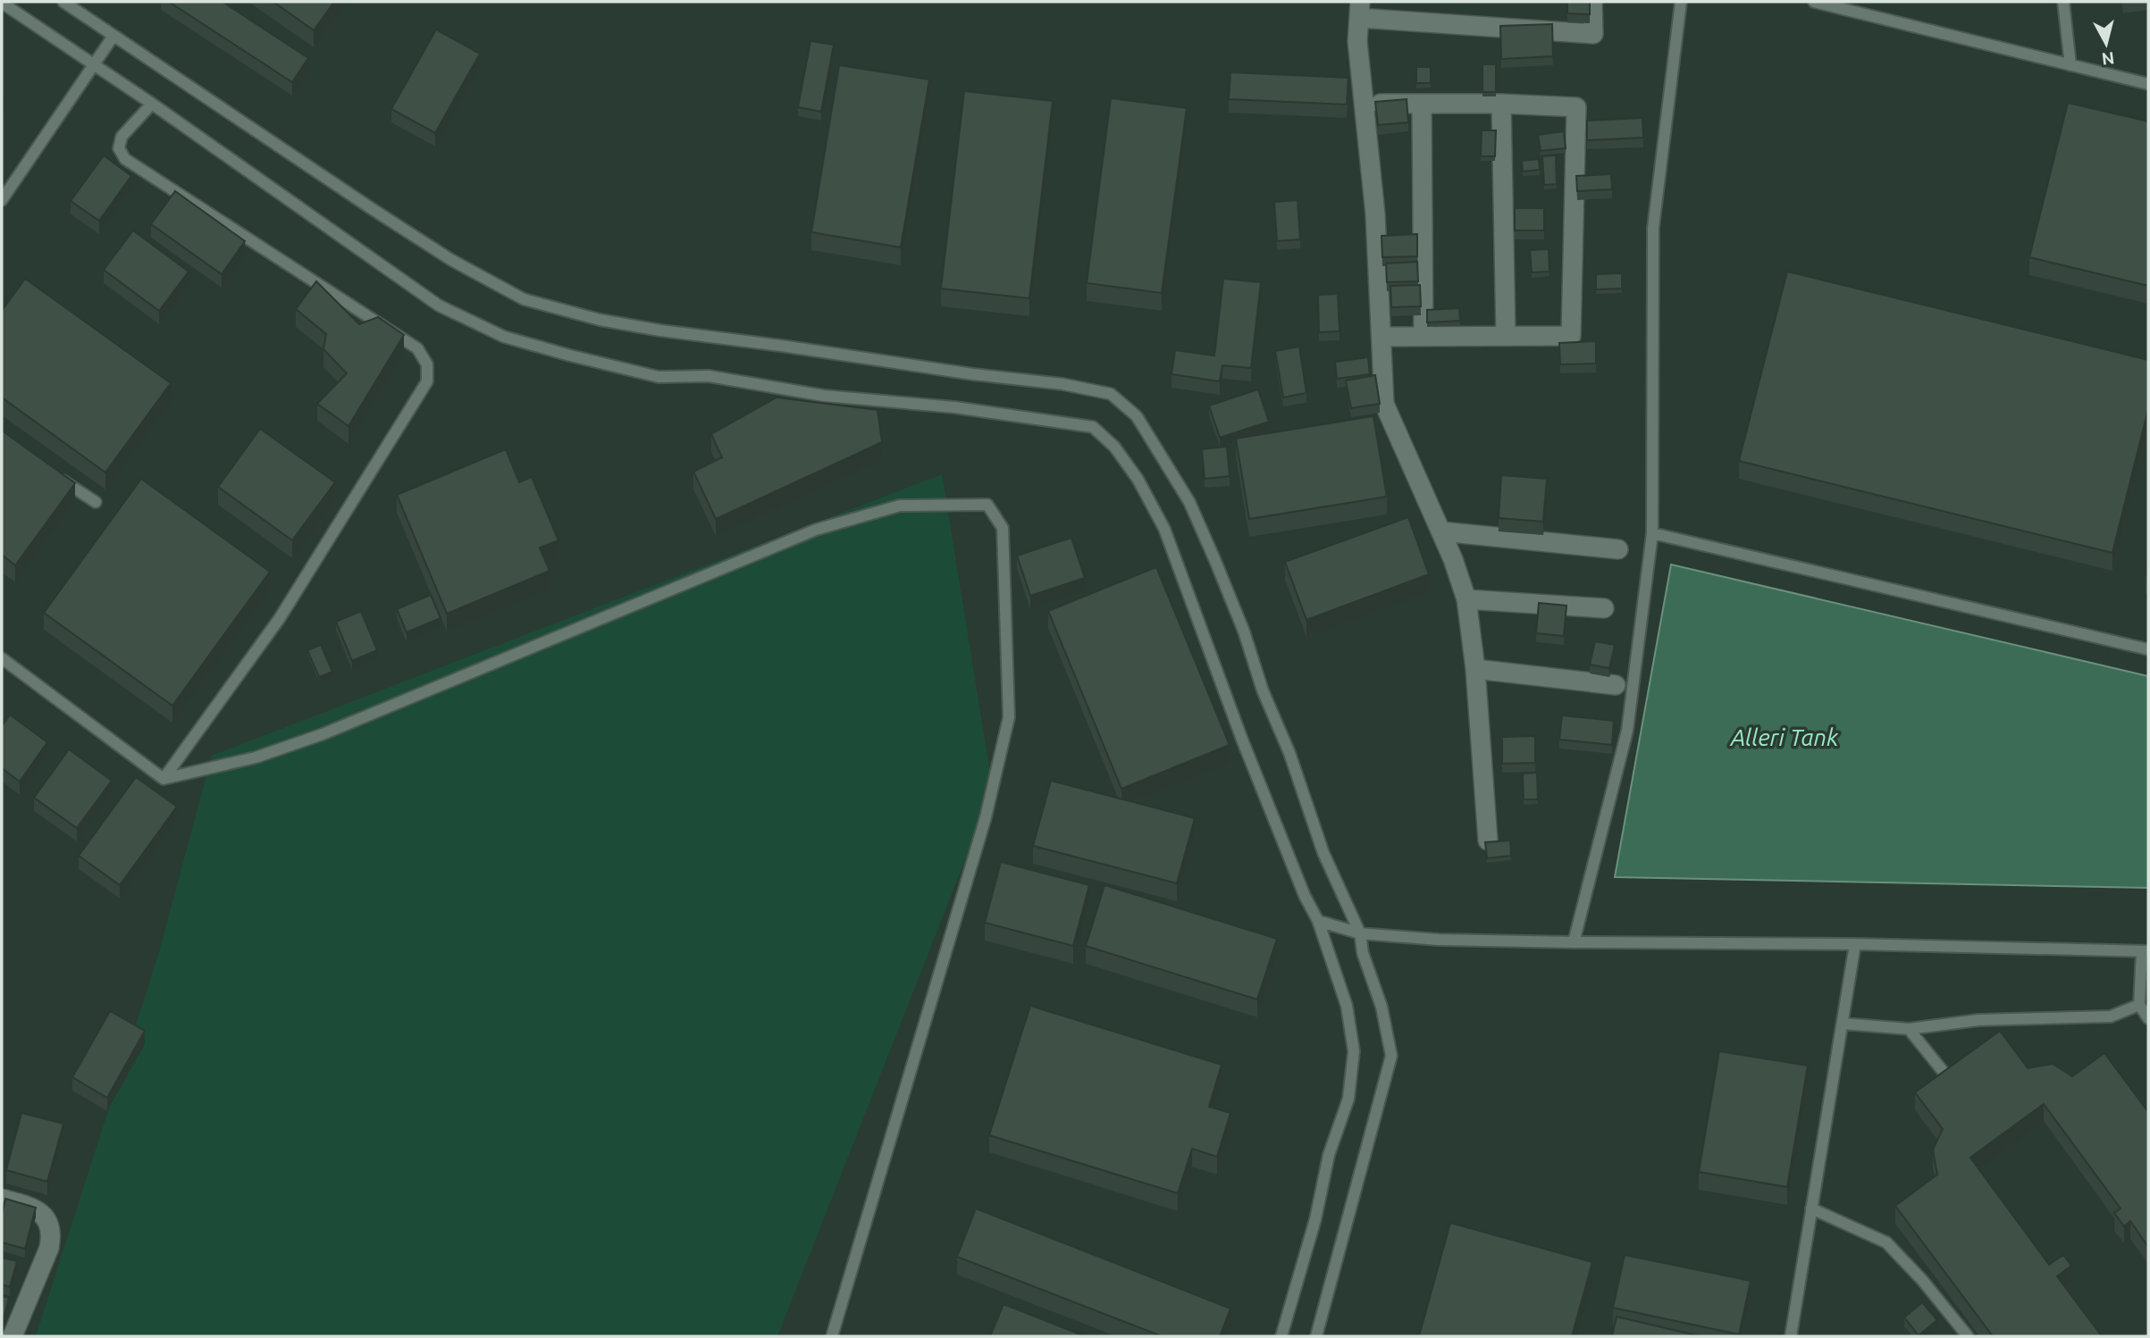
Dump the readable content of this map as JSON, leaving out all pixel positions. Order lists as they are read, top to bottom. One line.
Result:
{"water":["Alleri Tank"],"north":"bottom"}
